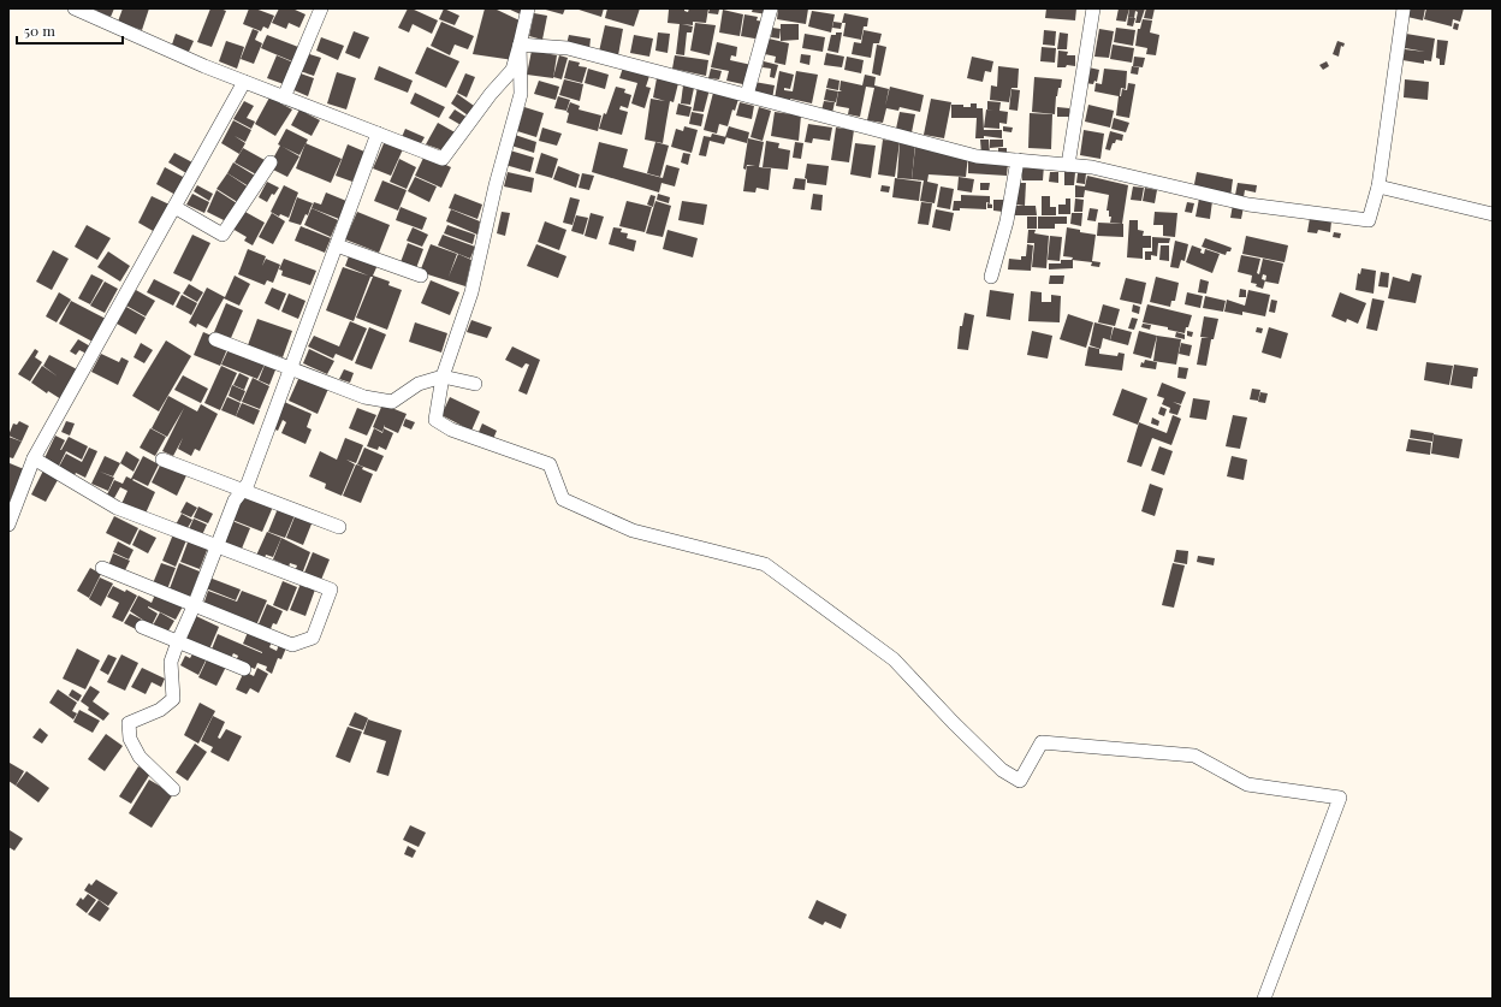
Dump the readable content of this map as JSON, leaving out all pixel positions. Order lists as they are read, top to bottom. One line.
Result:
{"scale_bar":"50 m"}
